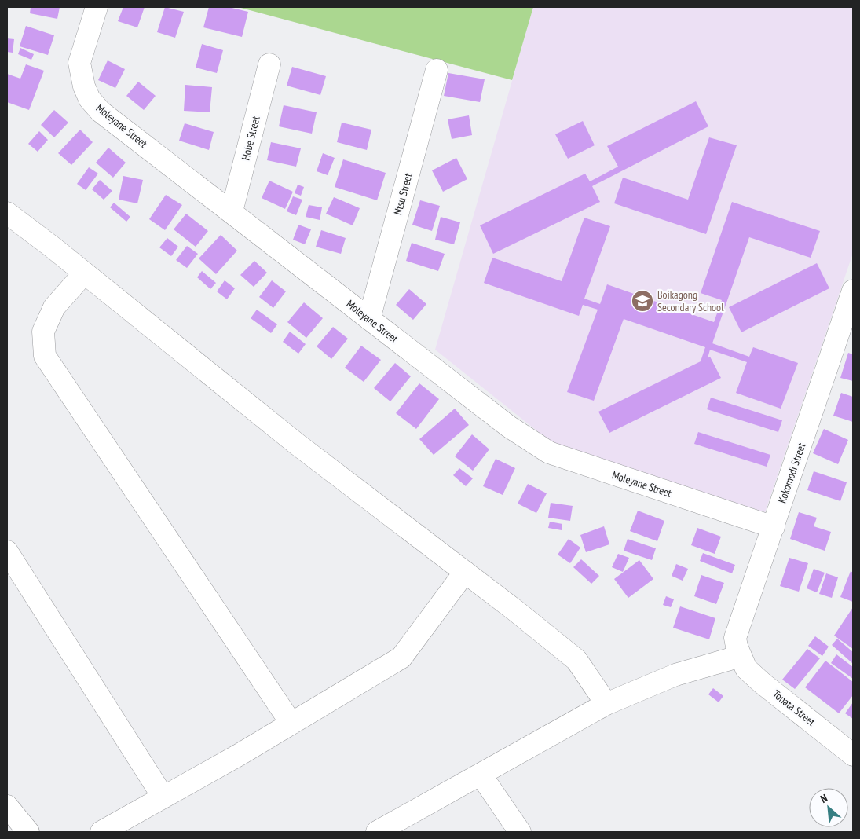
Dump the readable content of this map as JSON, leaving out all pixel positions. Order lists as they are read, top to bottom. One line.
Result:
{"streets":{"street":["Moleyane Street","Hobe Street","Ntsu Street","Kokomodi Street","Tonata Street"]},"crossings":[["Moleyane Street","Hobe Street"],["Moleyane Street","Ntsu Street"],["Moleyane Street","Kokomodi Street"],["Kokomodi Street","Tonata Street"]],"places":{"school or university":["Boikagong Secondary School"]},"north":"top left"}
